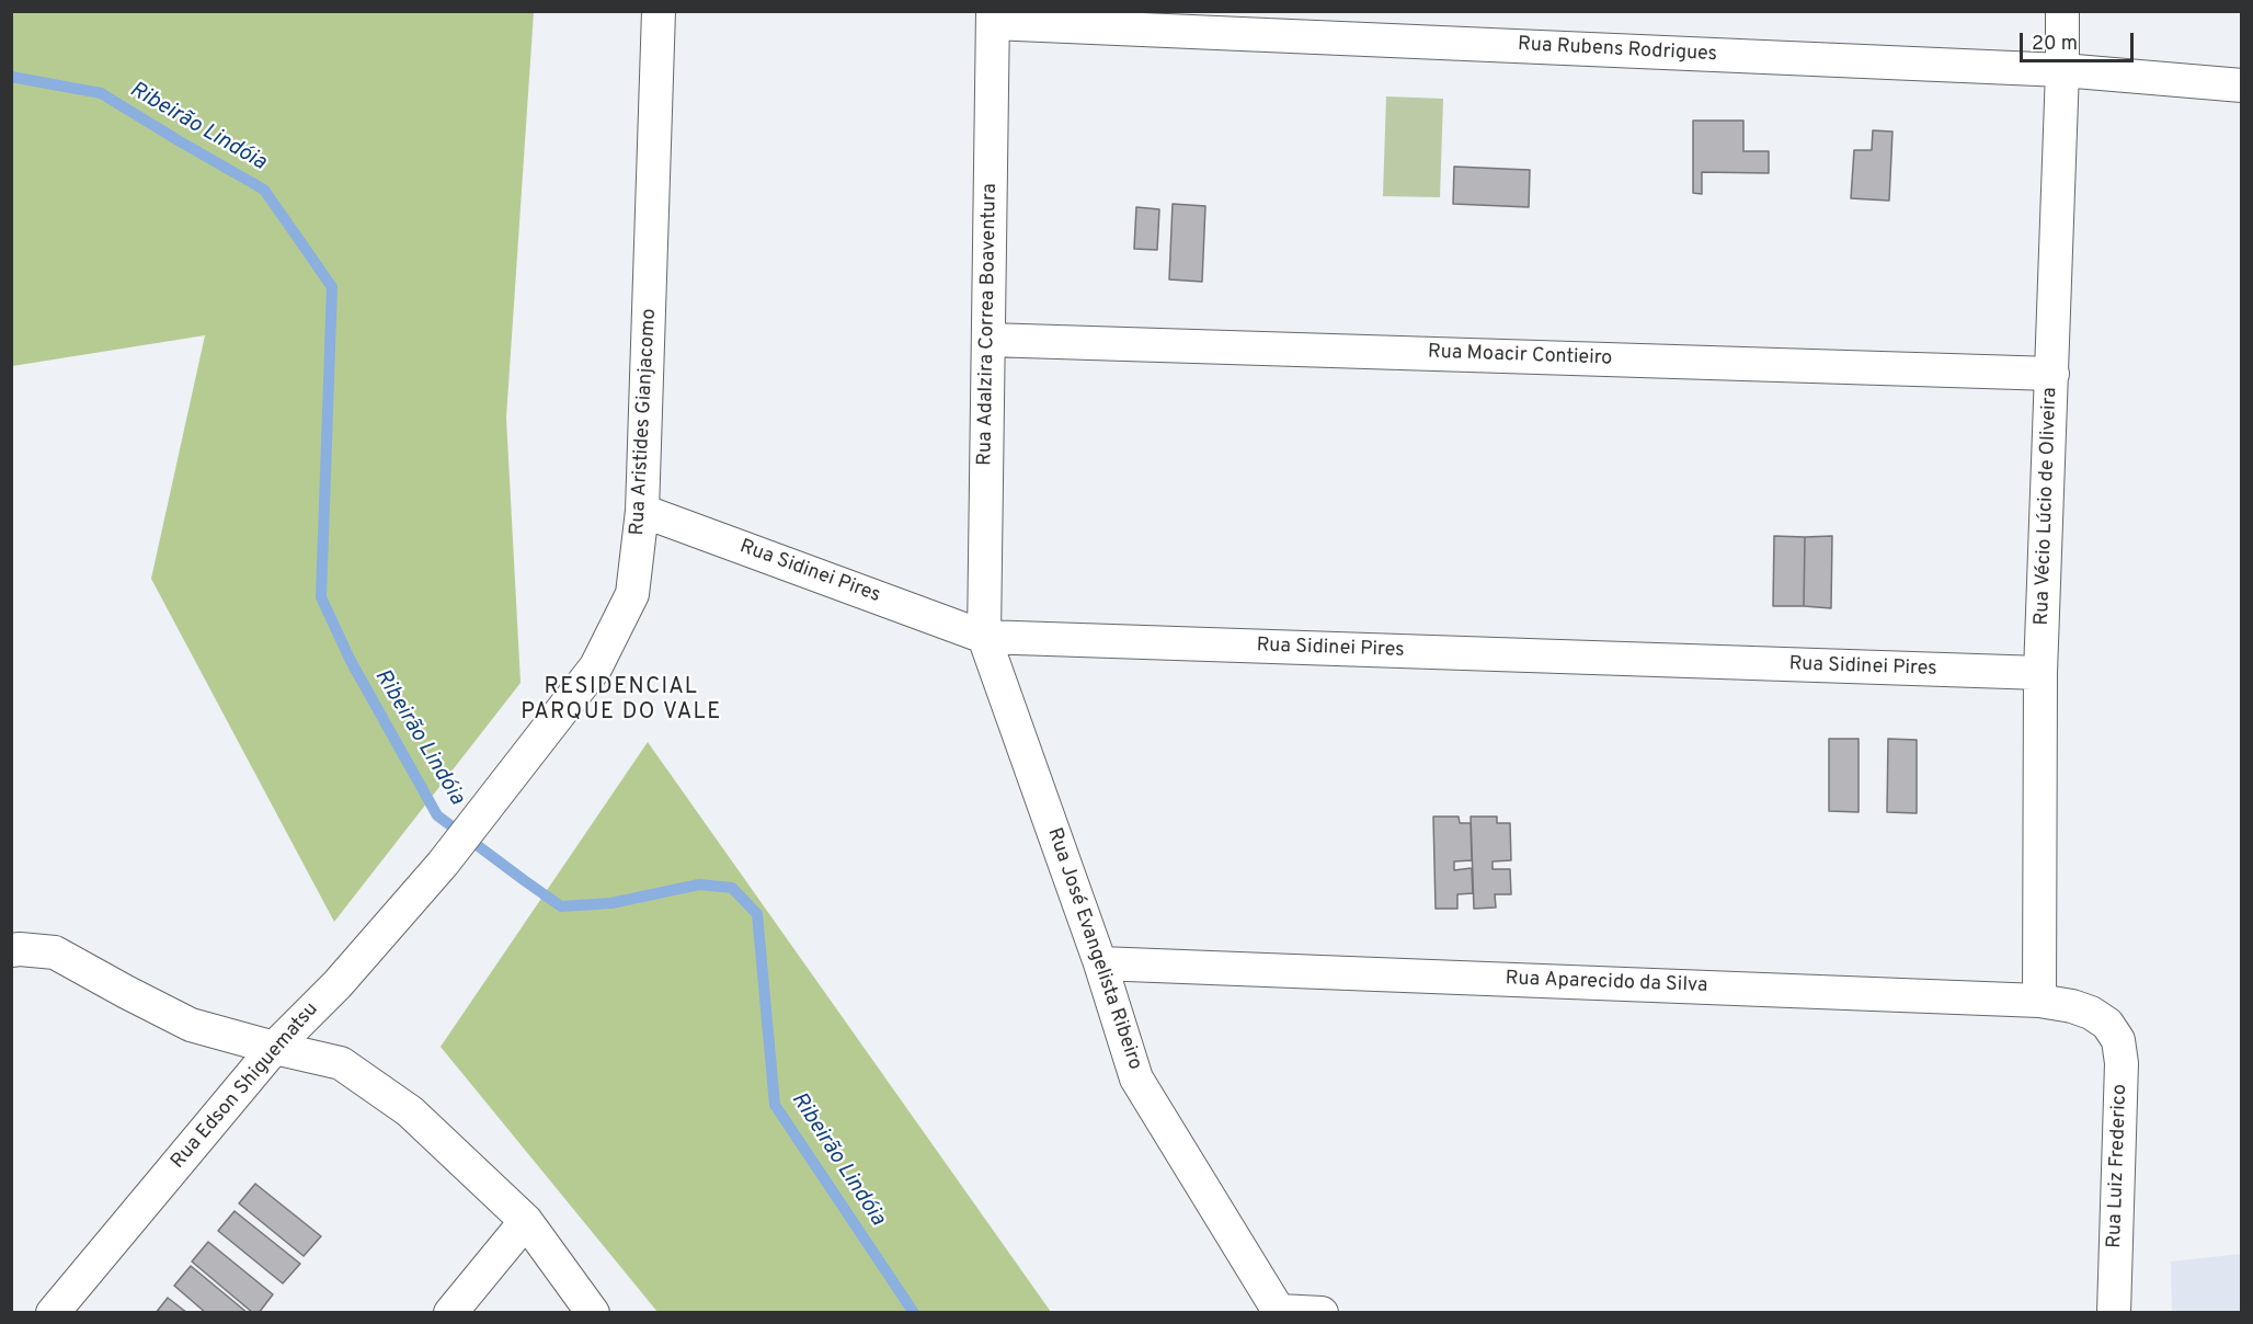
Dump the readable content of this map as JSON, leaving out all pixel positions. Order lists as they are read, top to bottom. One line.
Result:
{"streets":{"street":["Rua Rubens Rodrigues","Rua Adalzira Correa Boaventura","Rua Moacir Contieiro","Rua Aristides Gianjacomo","Rua Vécio Lúcio de Oliveira","Rua Sidinei Pires","Rua José Evangelista Ribeiro","Rua Aparecido da Silva","Rua Edson Shiguematsu","Rua Luiz Frederico"]},"crossings":[["Rua Rubens Rodrigues","Rua Adalzira Correa Boaventura"],["Rua Rubens Rodrigues","Rua Vécio Lúcio de Oliveira"],["Rua Adalzira Correa Boaventura","Rua Moacir Contieiro"],["Rua Adalzira Correa Boaventura","Rua Sidinei Pires"],["Rua Adalzira Correa Boaventura","Rua José Evangelista Ribeiro"],["Rua Moacir Contieiro","Rua Vécio Lúcio de Oliveira"],["Rua Aristides Gianjacomo","Rua Sidinei Pires"],["Rua Aristides Gianjacomo","Rua Edson Shiguematsu"],["Rua Vécio Lúcio de Oliveira","Rua Sidinei Pires"],["Rua Vécio Lúcio de Oliveira","Rua Aparecido da Silva"],["Rua Sidinei Pires","Rua José Evangelista Ribeiro"],["Rua José Evangelista Ribeiro","Rua Aparecido da Silva"],["Rua Aparecido da Silva","Rua Luiz Frederico"]],"districts":["RESIDENCIAL PARQUE DO VALE"],"water":["Ribeirão Lindóia"],"scale_bar":"20 m"}
